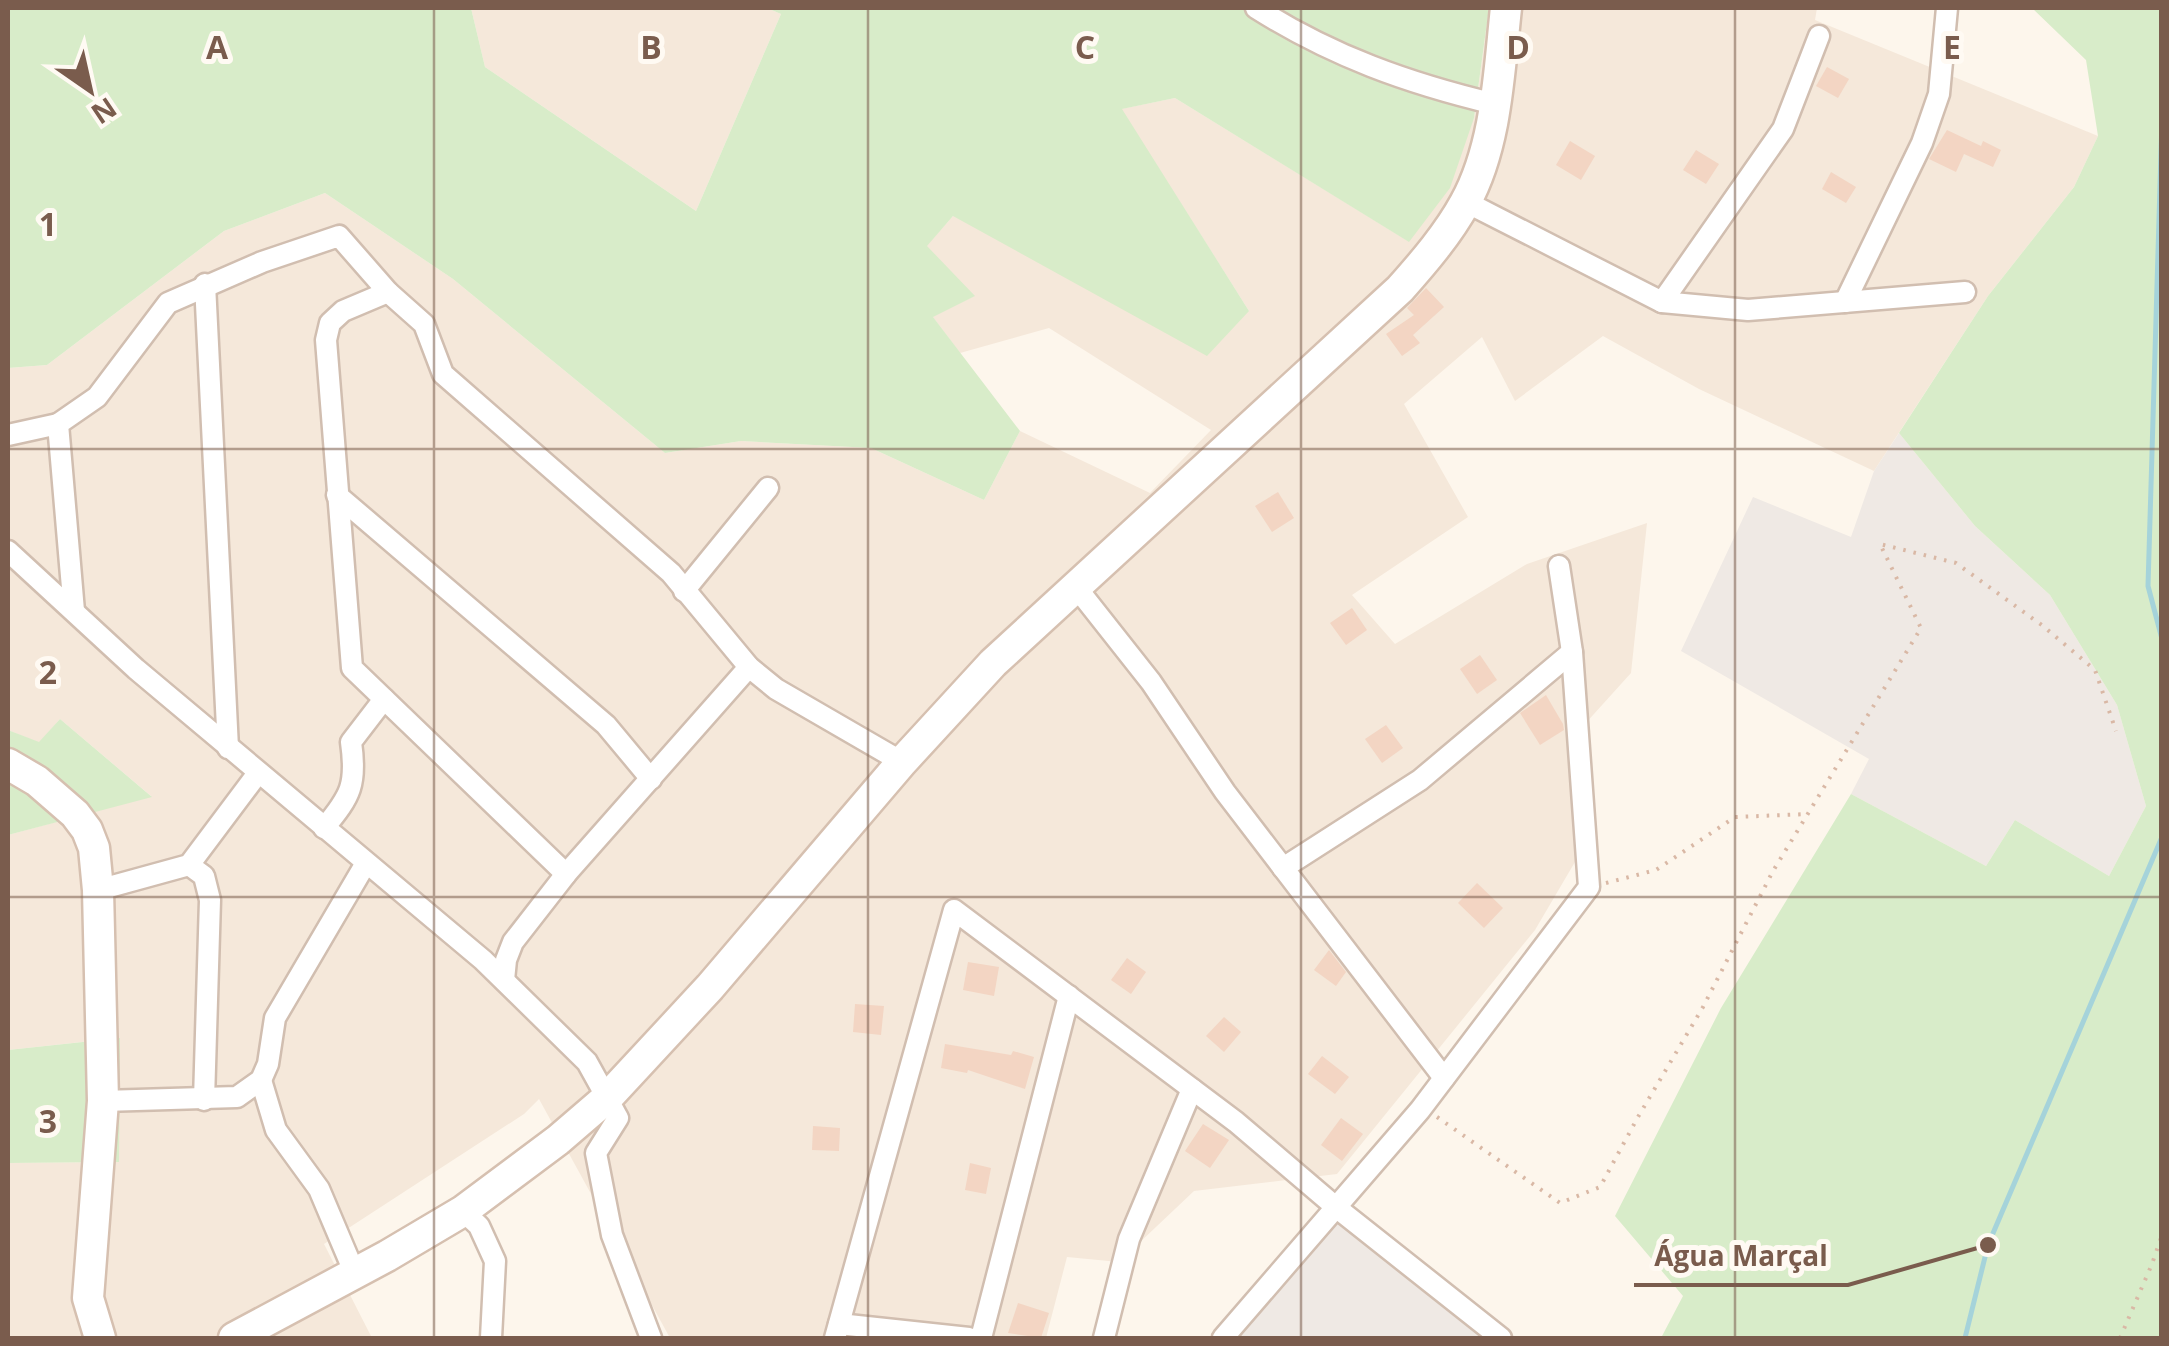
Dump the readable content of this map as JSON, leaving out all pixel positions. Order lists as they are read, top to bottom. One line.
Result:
{"places":["Água Marçal"],"north":"bottom right","grid":{"columns":["A","B","C","D","E"],"rows":["1","2","3"]}}
